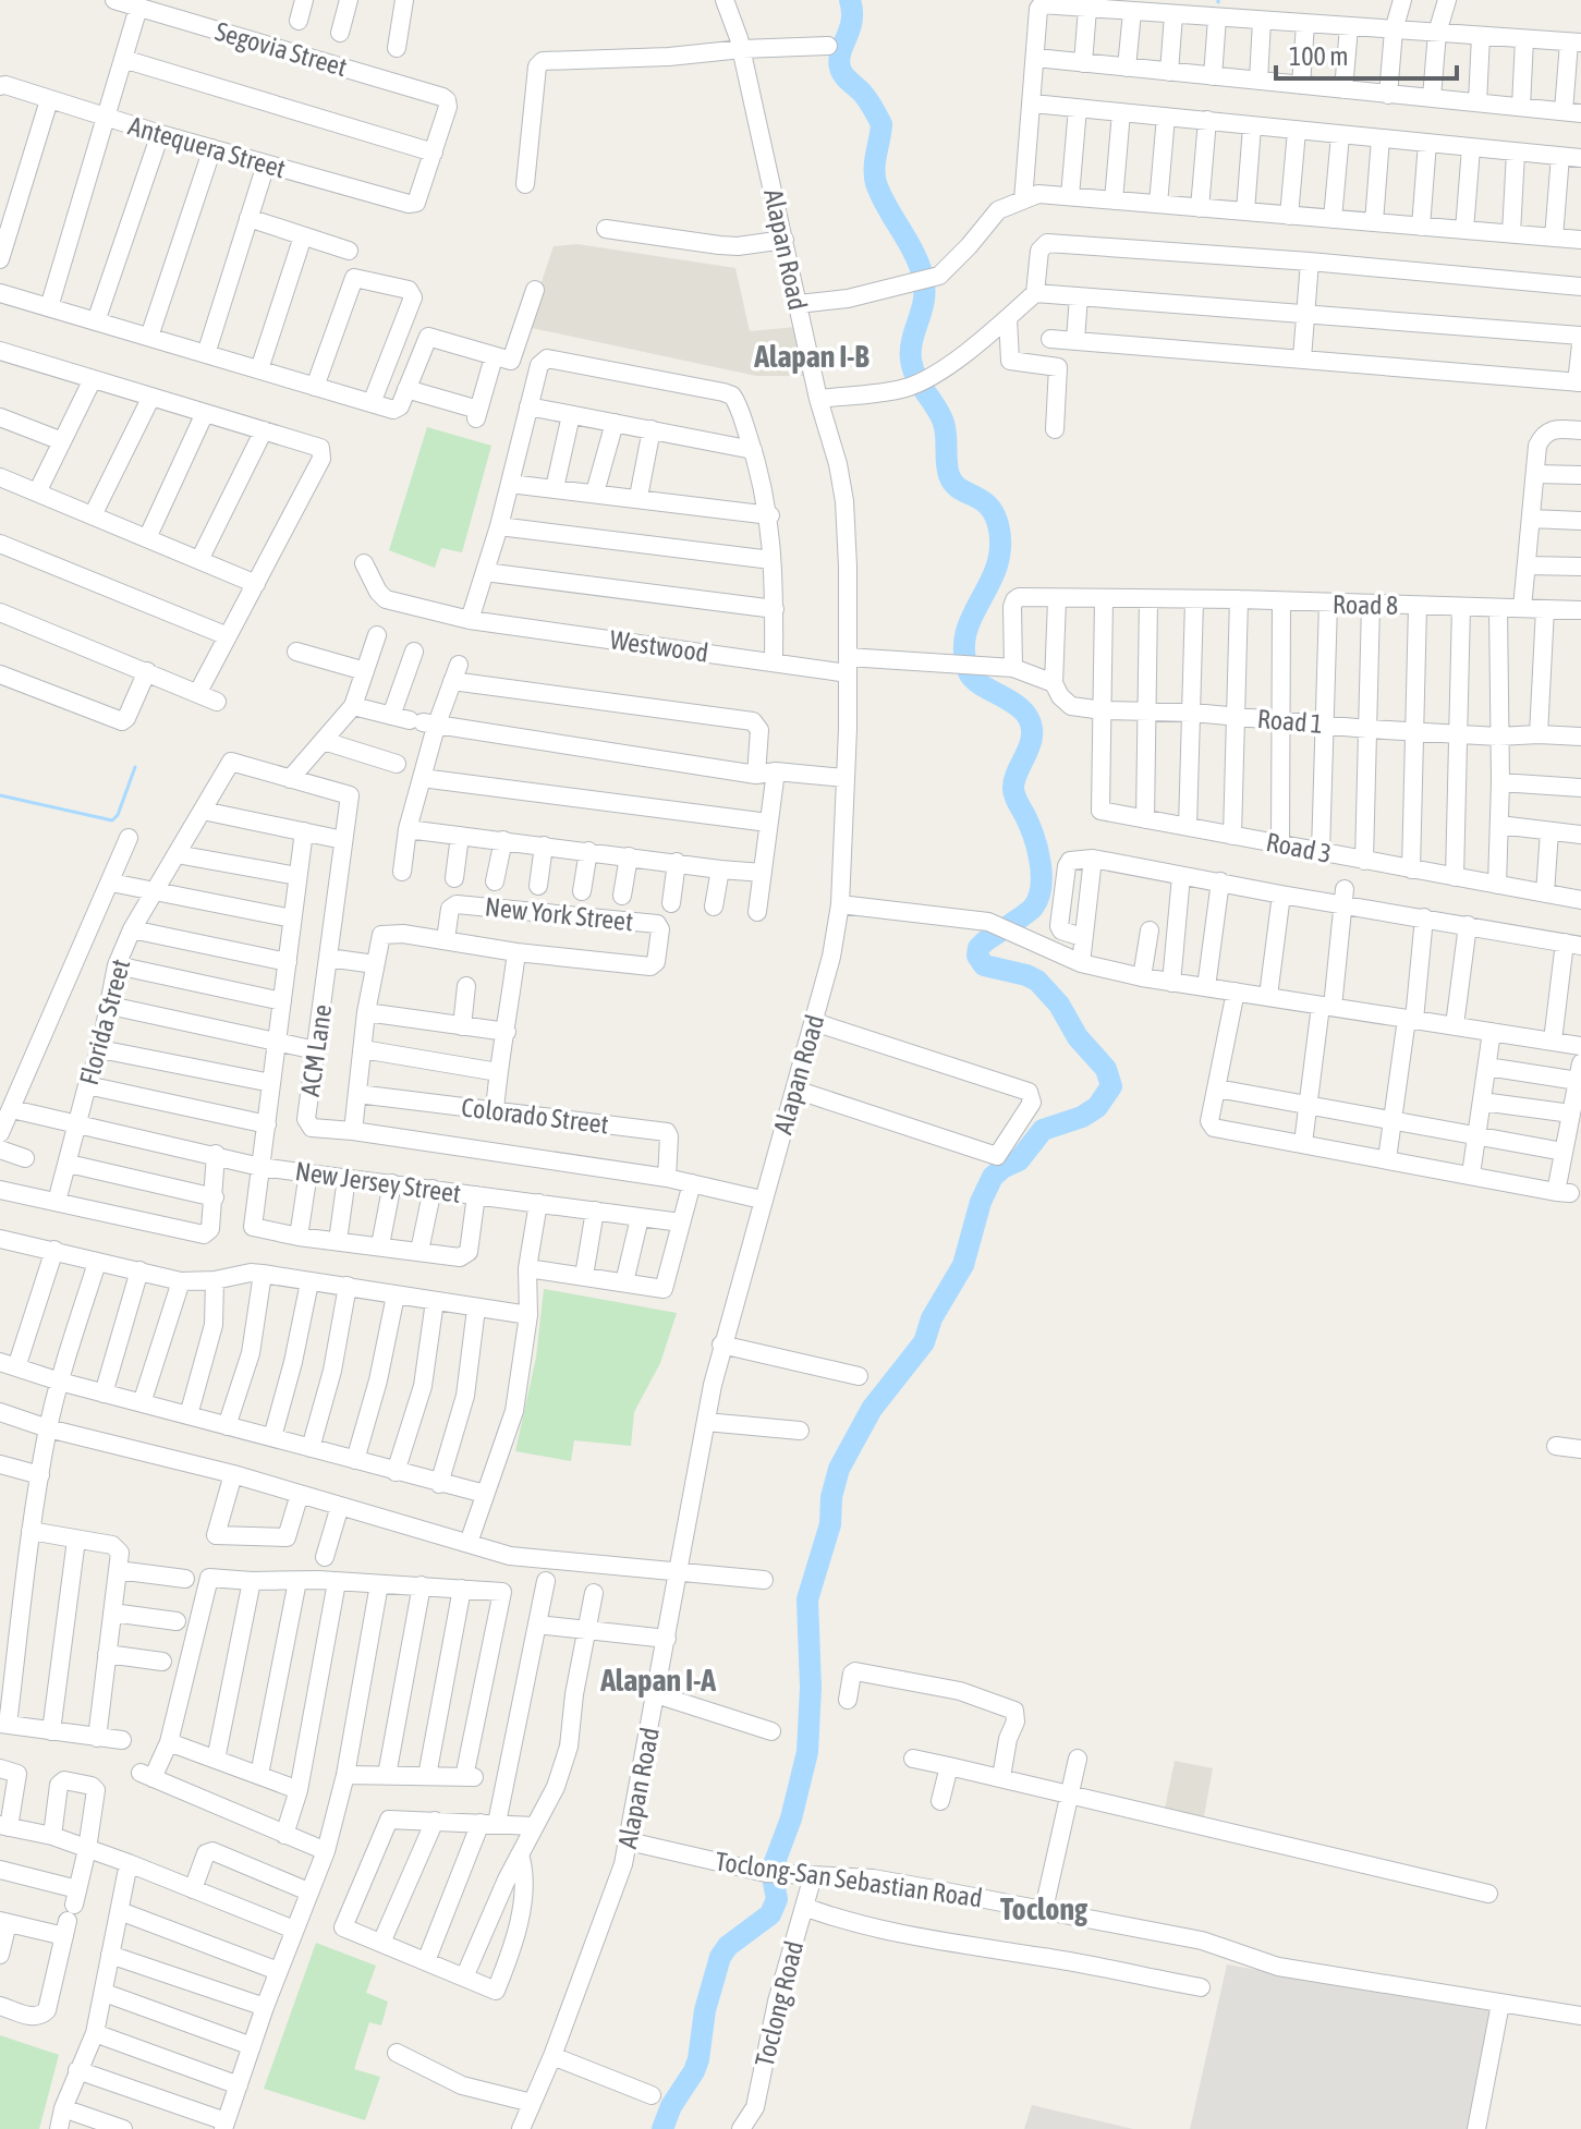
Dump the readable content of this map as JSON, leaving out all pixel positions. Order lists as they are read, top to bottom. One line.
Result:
{"streets":{"street":["Segovia Street","Antequera Street","Alapan Road","Road 8","Westwood","Road 1","Road 3","New York Street","Florida Street","ACM Lane","Colorado Street","New Jersey Street","Toclong-San Sebastian Road","Toclong Road"]},"crossings":[["Segovia Street","Antequera Street"],["Alapan Road","Westwood"],["Alapan Road","ACM Lane"],["Alapan Road","Toclong-San Sebastian Road"],["Road 8","Road 1"],["Westwood","Road 1"],["Road 1","Road 3"],["Florida Street","ACM Lane"],["Florida Street","New Jersey Street"],["ACM Lane","Colorado Street"],["Toclong-San Sebastian Road","Toclong Road"]],"districts":["Alapan I-B","Alapan I-A","Toclong"],"scale_bar":"100 m"}
